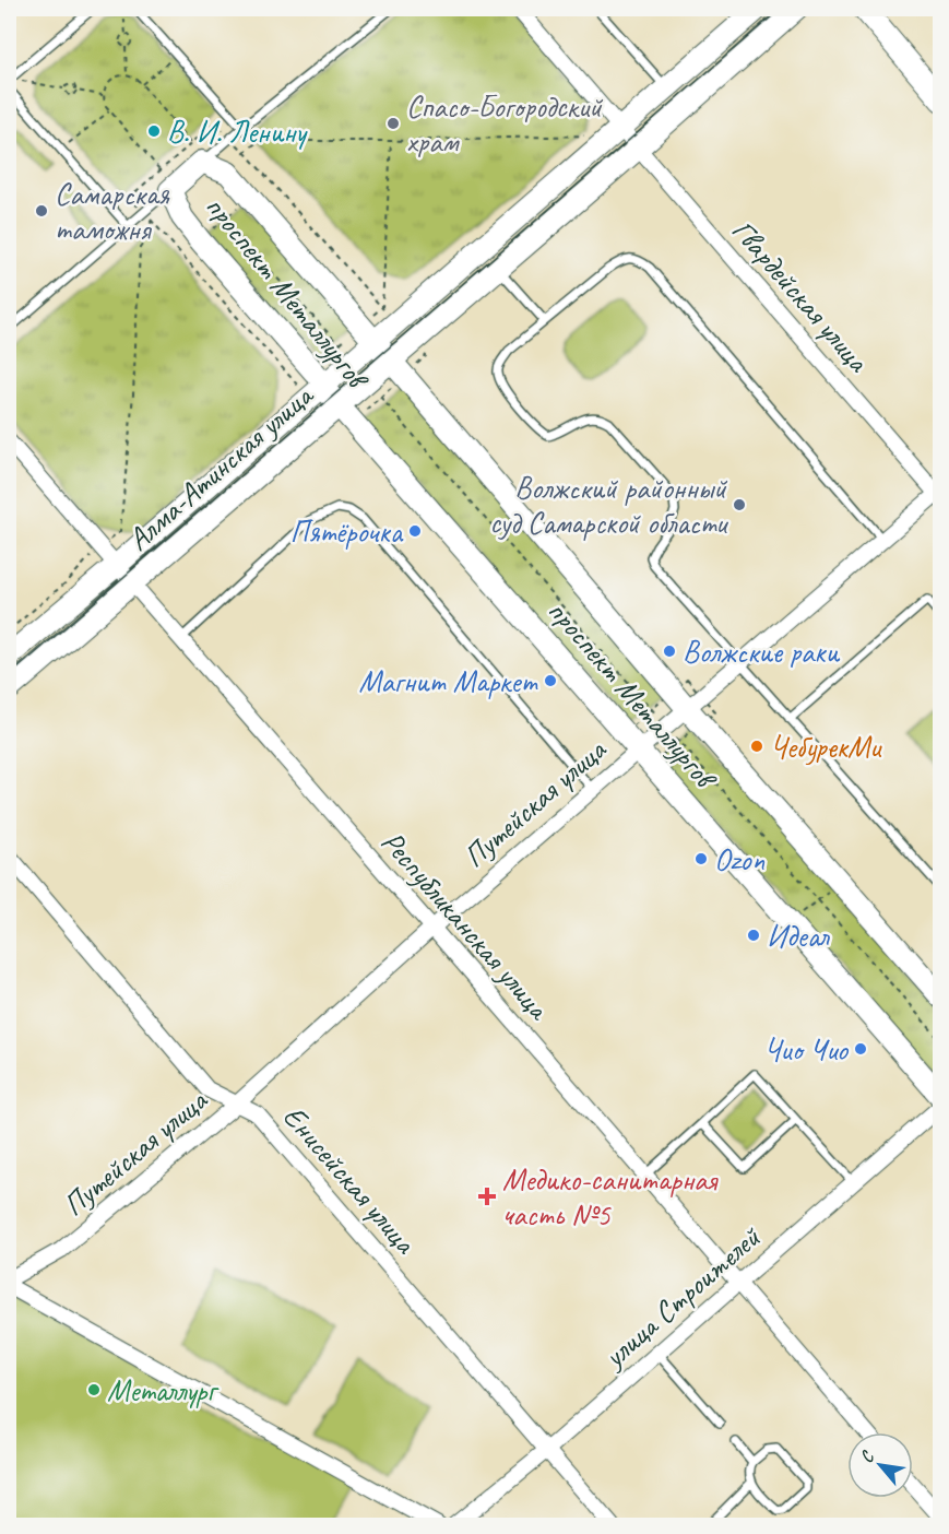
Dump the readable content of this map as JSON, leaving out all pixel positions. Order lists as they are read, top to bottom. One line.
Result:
{"streets":{"street":["проспект Металлургов","Гвардейская улица","Алма-Атинская улица","Путейская улица","Республиканская улица","Енисейская улица","улица Строителей"]},"crossings":[["проспект Металлургов","Алма-Атинская улица"],["проспект Металлургов","Путейская улица"],["Гвардейская улица","Алма-Атинская улица"],["Гвардейская улица","Путейская улица"],["Алма-Атинская улица","Республиканская улица"],["Путейская улица","Республиканская улица"],["Путейская улица","Енисейская улица"],["Республиканская улица","улица Строителей"],["Енисейская улица","улица Строителей"]],"places":{"other":["Спасо-Богородский храм","В. И. Ленину","Самарская таможня","Волжский районный суд Самарской области","Пятёрочка","Волжские раки","Магнит Маркет","ЧебурекМи","Ozon","Идеал","Чио Чио","Металлург"],"health":["Медико-санитарная часть №5"]},"north":"top left"}
